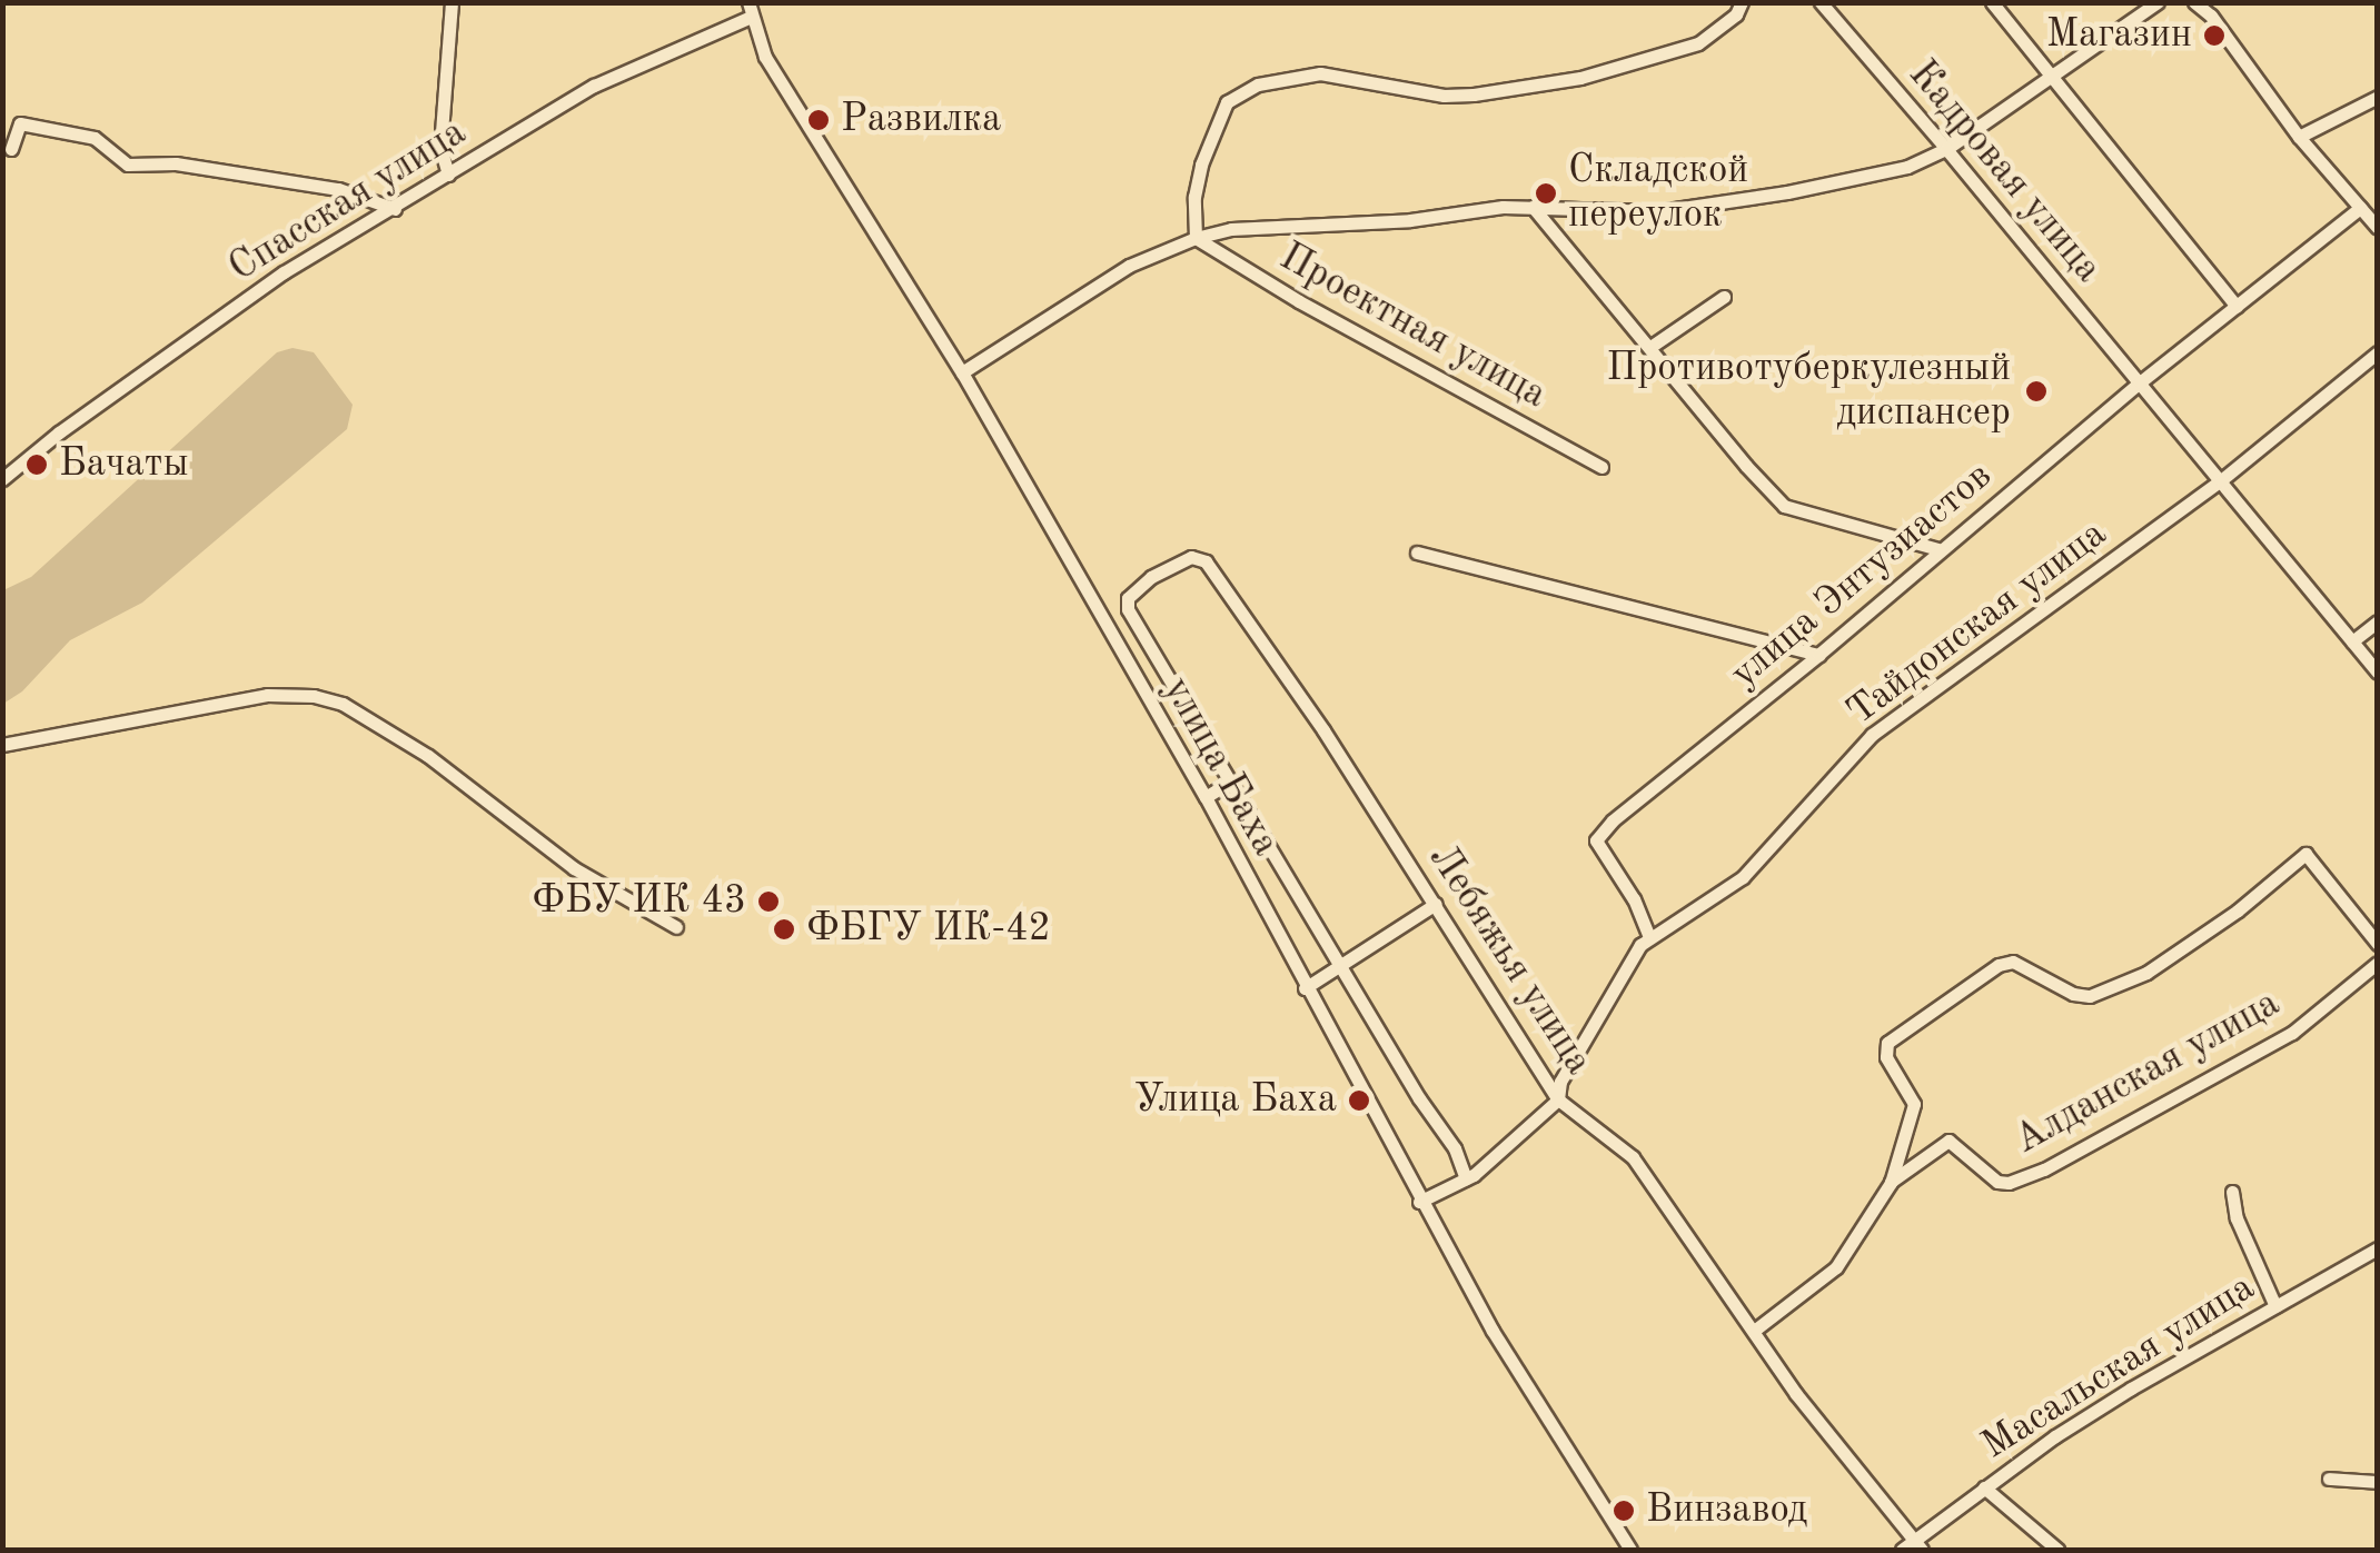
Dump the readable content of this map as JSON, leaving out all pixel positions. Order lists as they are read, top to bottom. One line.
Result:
{"streets":{"street":["Кадровая улица","Спасская улица","Проектная улица","улица Энтузиастов","Тайдонская улица","улица Баха","Лебяжья улица","Алданская улица","Масальская улица"]},"crossings":[["Кадровая улица","улица Энтузиастов"],["Кадровая улица","Тайдонская улица"],["Спасская улица","улица Баха"],["улица Энтузиастов","Тайдонская улица"],["Тайдонская улица","улица Баха"],["Тайдонская улица","Лебяжья улица"],["Лебяжья улица","Масальская улица"]],"places":["Магазин","Развилка","Складской переулок","Противотуберкулезный диспансер","Бачаты","ФБУ ИК 43","ФБГУ ИК-42","Улица Баха","Винзавод"]}
